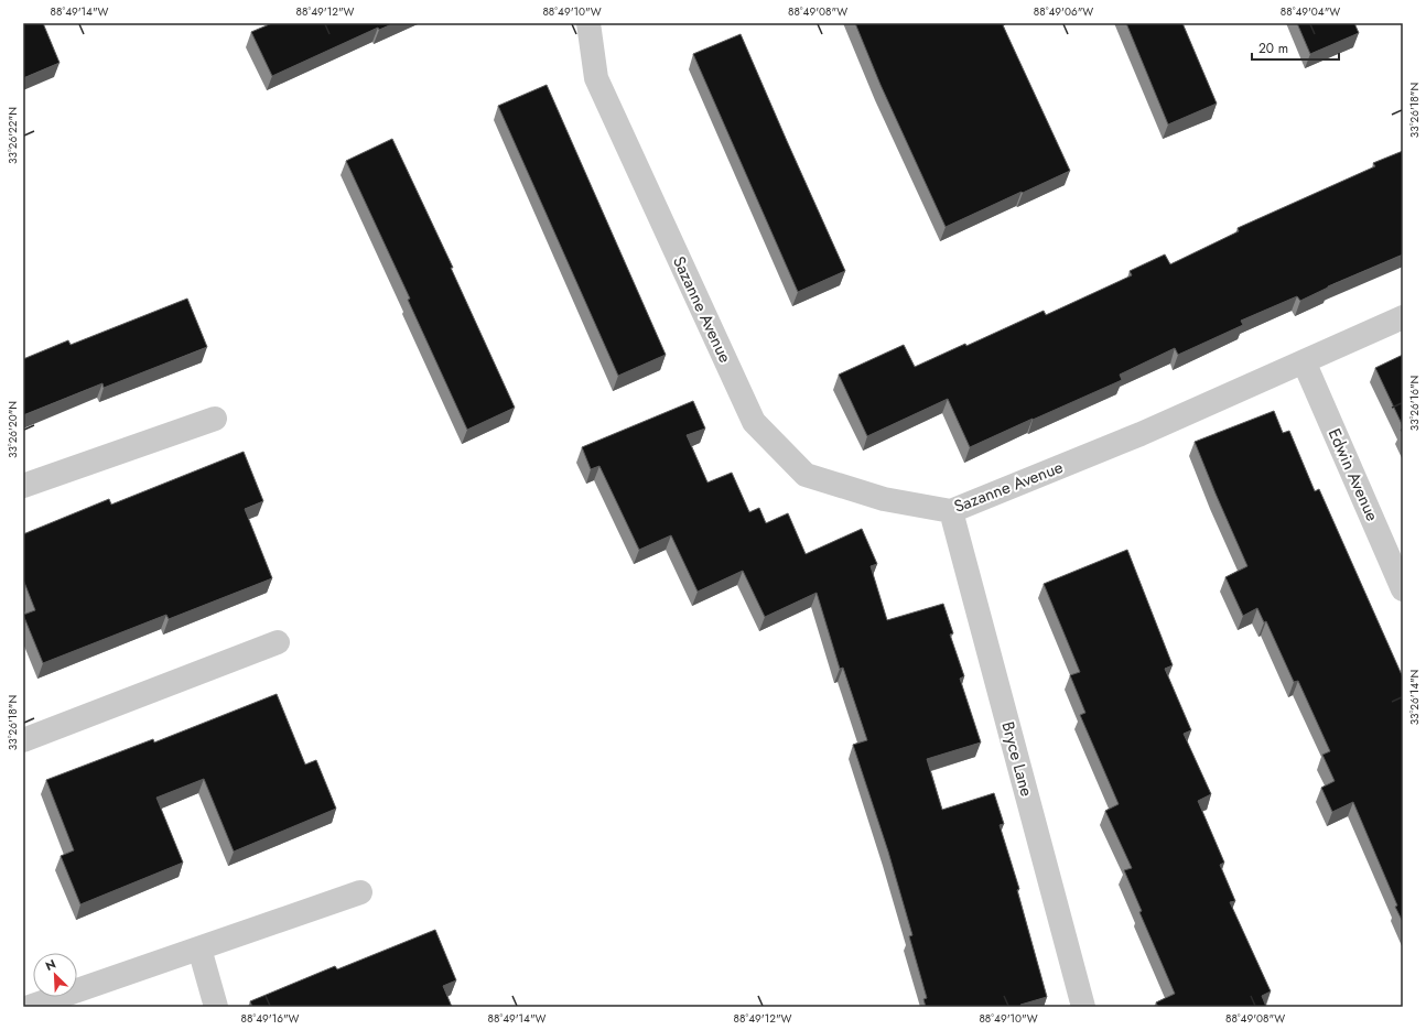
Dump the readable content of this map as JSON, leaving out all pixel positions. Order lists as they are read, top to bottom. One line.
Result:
{"streets":{"street":["Sazanne Avenue","Edwin Avenue","Bryce Lane"]},"crossings":[["Sazanne Avenue","Edwin Avenue"],["Sazanne Avenue","Bryce Lane"]],"scale_bar":"20 m","north":"top left","coordinates":["88°49'14\"W","88°49'12\"W","88°49'10\"W","88°49'08\"W","88°49'06\"W","88°49'04\"W","33°26'18\"N","33°26'22\"N","33°26'16\"N","33°26'20\"N","33°26'14\"N","88°49'16\"W"]}
